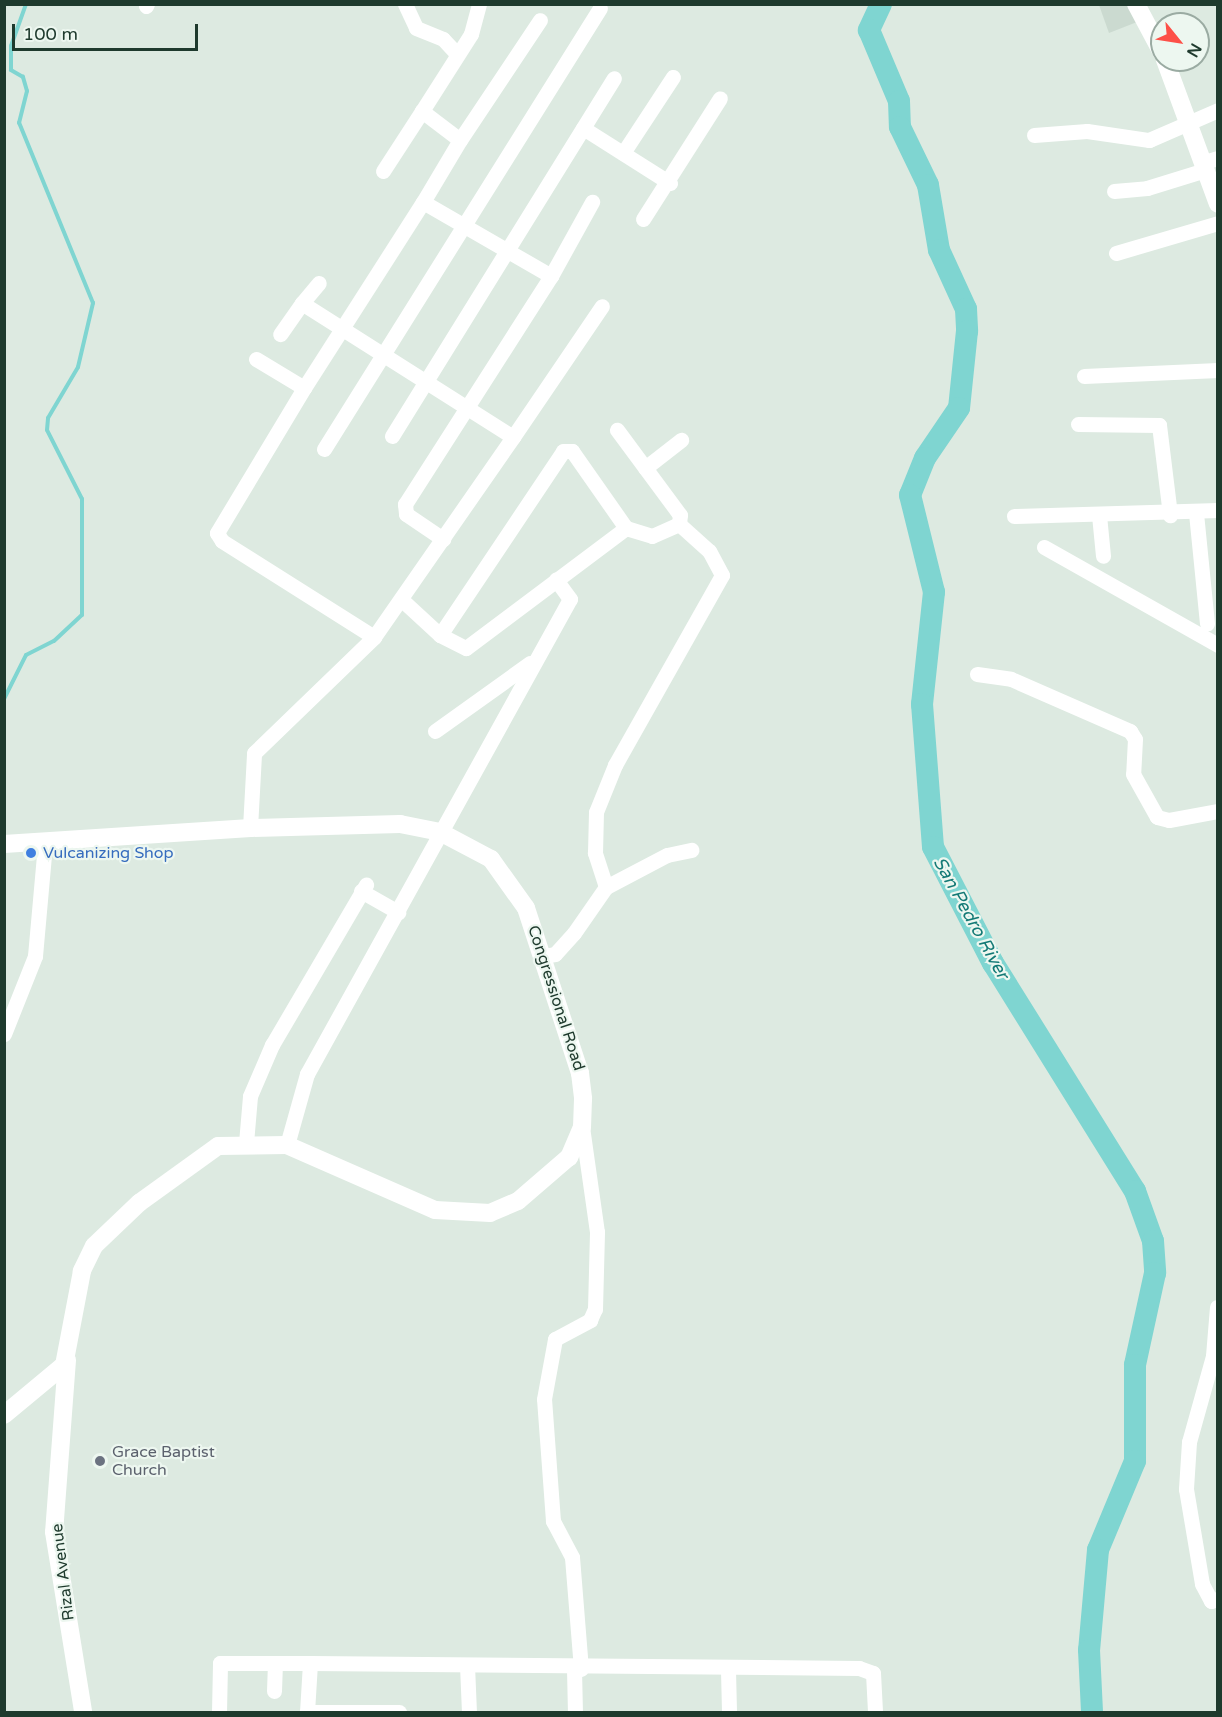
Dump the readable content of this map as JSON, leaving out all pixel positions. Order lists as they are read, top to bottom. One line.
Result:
{"streets":{"main road":["Congressional Road","Rizal Avenue"]},"crossings":[["Congressional Road","Rizal Avenue"]],"water":["San Pedro River"],"places":["Vulcanizing Shop","Grace Baptist Church"],"scale_bar":"100 m","north":"bottom right"}
